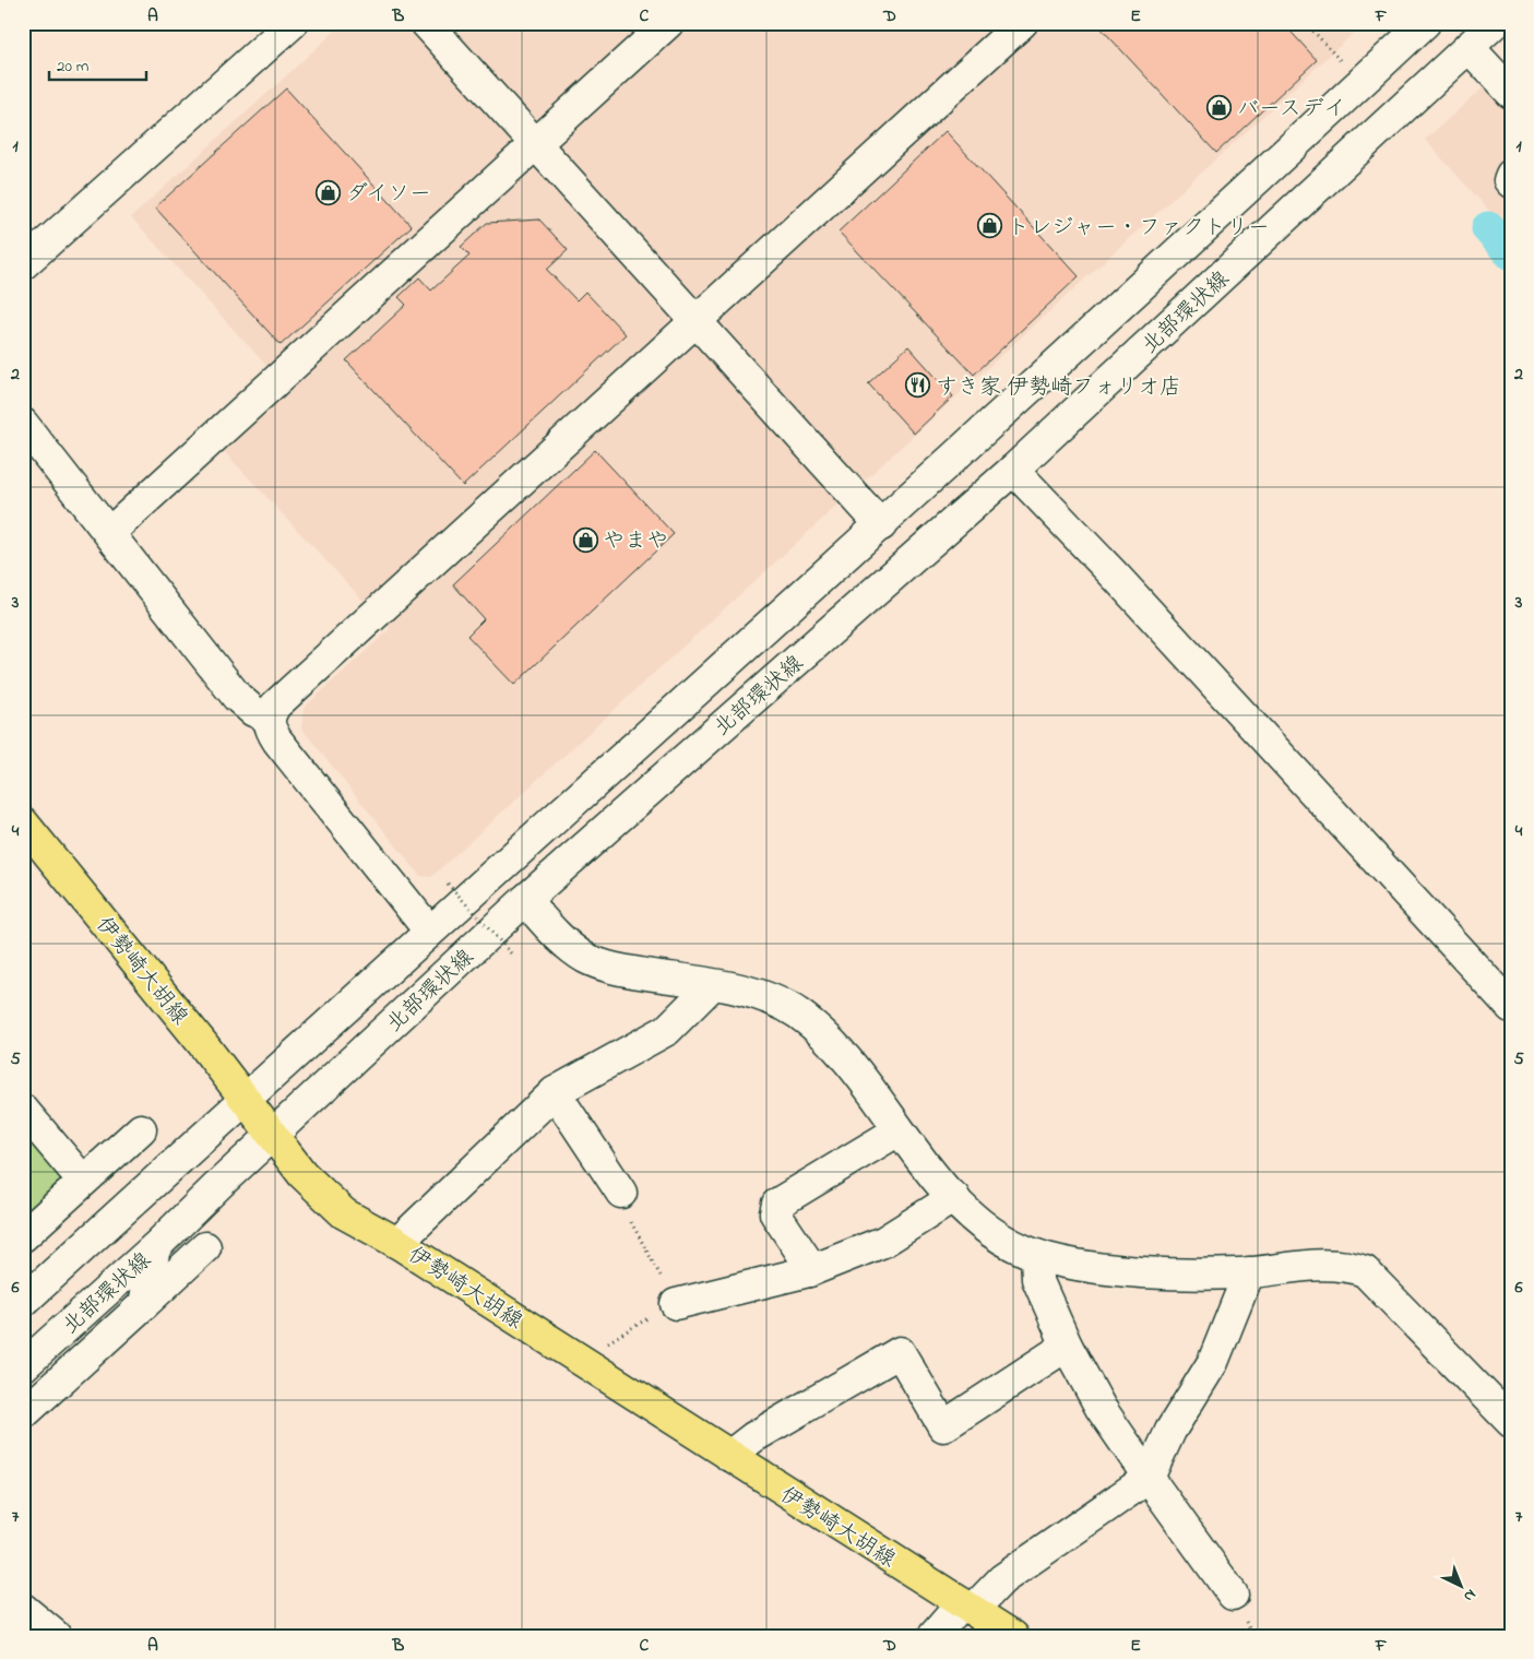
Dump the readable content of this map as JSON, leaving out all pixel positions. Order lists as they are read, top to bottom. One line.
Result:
{"streets":{"main road":["伊勢崎大胡線"],"street":["北部環状線"]},"crossings":[["北部環状線","伊勢崎大胡線"]],"places":{"shop":["バースデイ","ダイソー","トレジャー・ファクトリー","やまや"],"restaurant":["すき家 伊勢崎フォリオ店"]},"scale_bar":"20 m","north":"bottom right","grid":{"columns":["A","B","C","D","E","F"],"rows":["1","2","3","4","5","6","7"]}}
